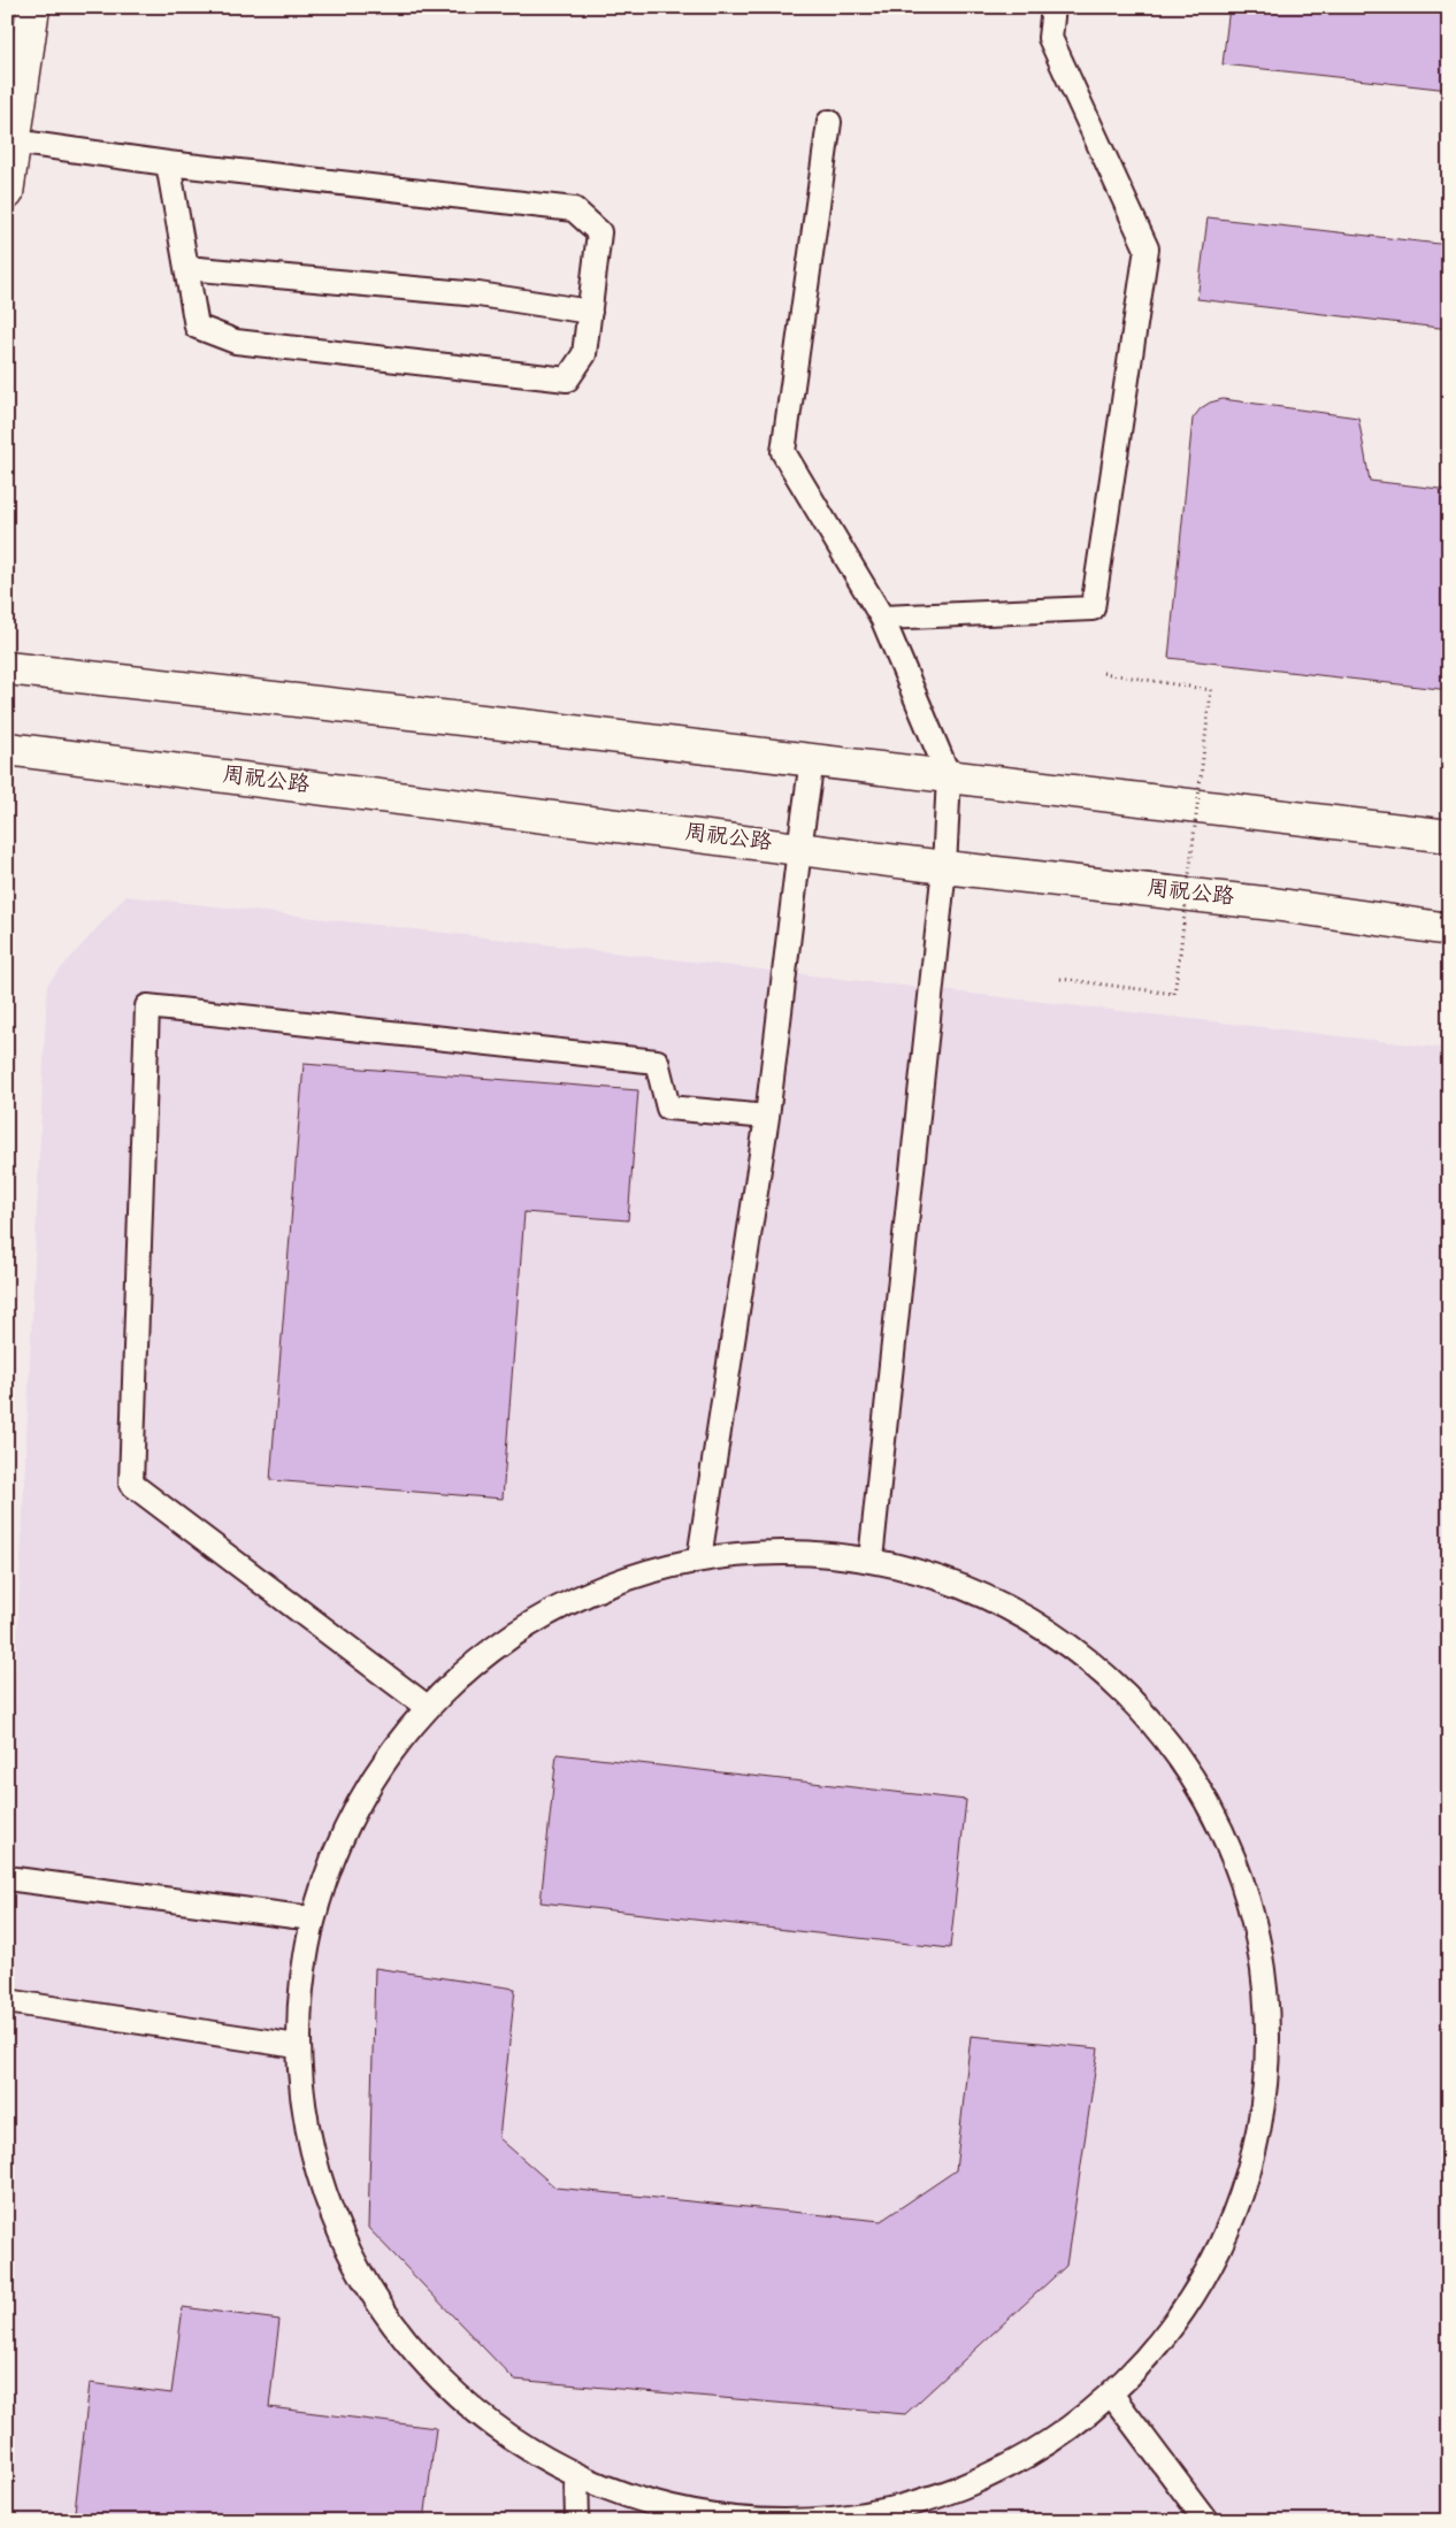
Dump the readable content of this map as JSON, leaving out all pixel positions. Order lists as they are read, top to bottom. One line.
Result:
{"streets":{"street":["周祝公路"]}}
